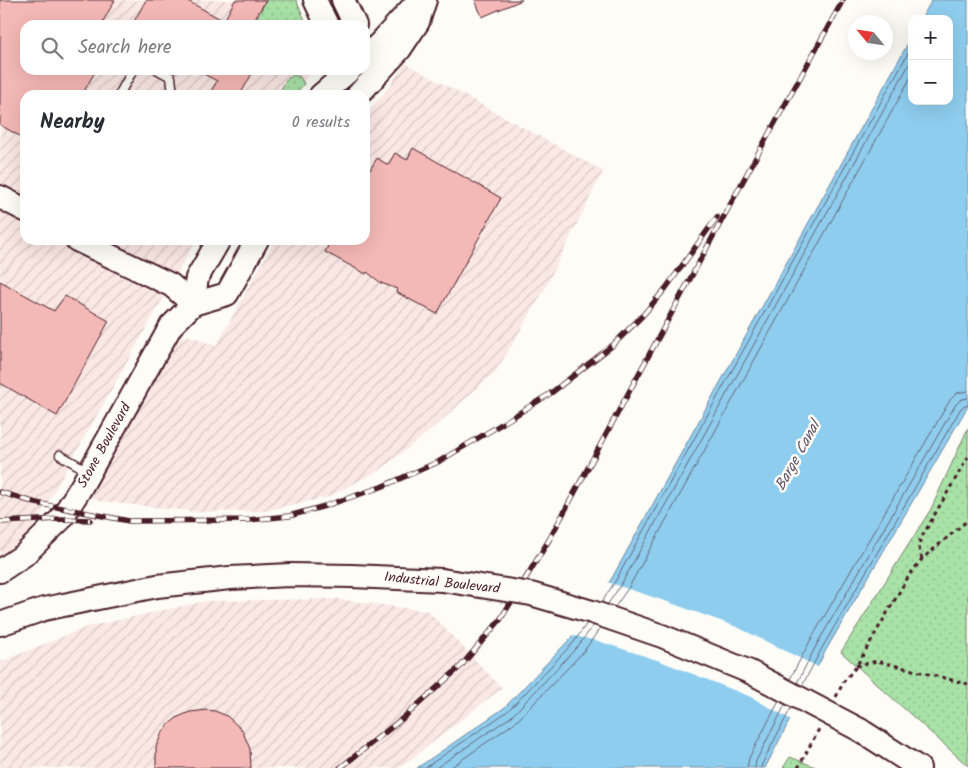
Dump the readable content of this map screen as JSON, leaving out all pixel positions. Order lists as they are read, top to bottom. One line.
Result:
{"streets":{"street":["Stone Boulevard","Industrial Boulevard"]},"water":["Barge Canal"],"north":"top left","page":{"map_buttons":["+","−"],"search":"Search here","heading":["Nearby","0 results"]}}
